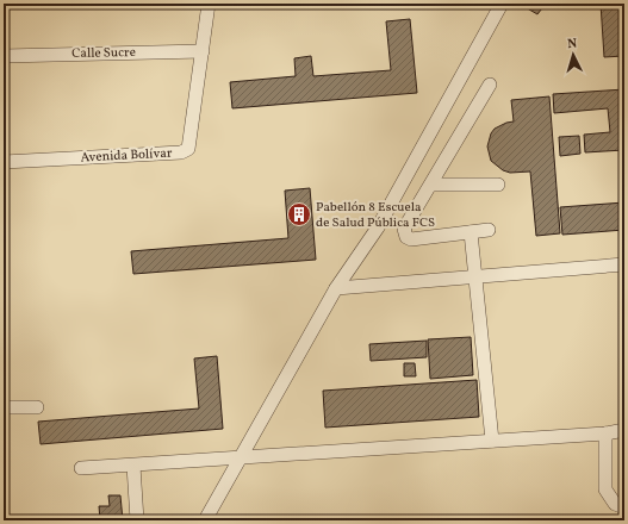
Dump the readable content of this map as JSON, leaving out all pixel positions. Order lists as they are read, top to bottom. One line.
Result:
{"streets":{"street":["Calle Sucre","Avenida Bolívar"]},"crossings":[["Calle Sucre","Avenida Bolívar"]],"places":{"building":["Pabellón 8 Escuela de Salud Pública FCS"]},"north":"top"}
